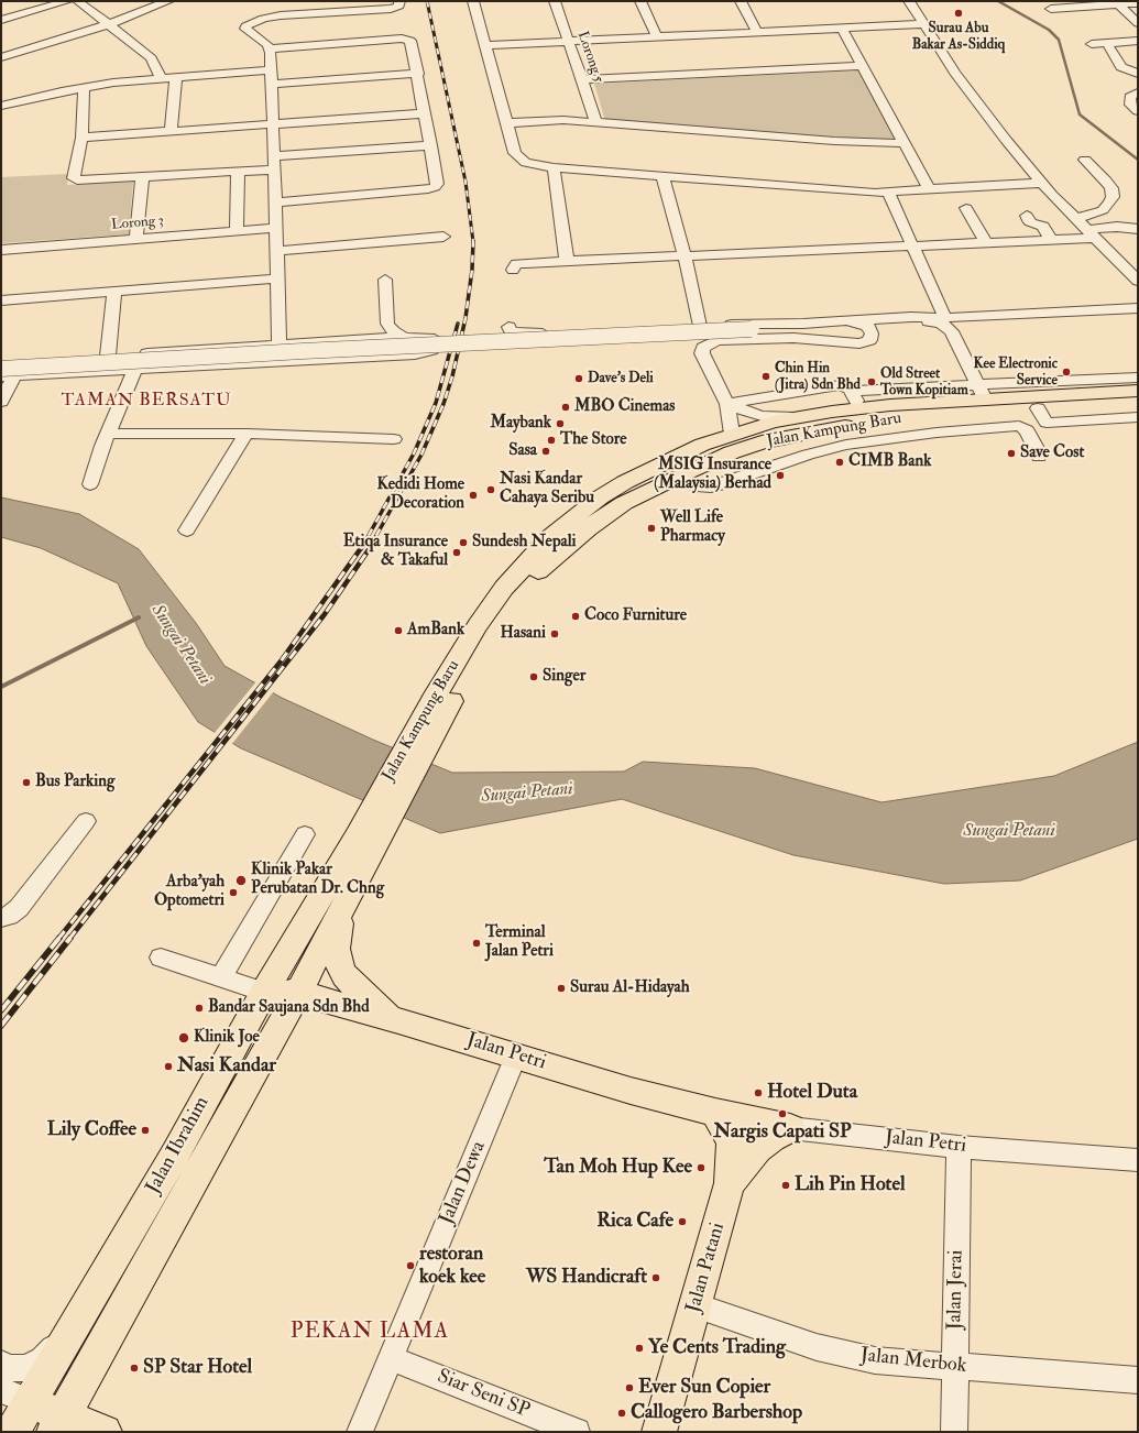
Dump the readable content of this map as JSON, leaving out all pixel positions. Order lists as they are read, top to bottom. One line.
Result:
{"streets":{"main road":["Jalan Kampung Baru","Jalan Petri","Jalan Ibrahim","Jalan Patani"],"street":["Lorong 5","Lorong 3","Jalan Dewa","Jalan Jerai","Jalan Merbok","Siar Seni SP"]},"crossings":[["Jalan Kampung Baru","Jalan Ibrahim"],["Jalan Petri","Jalan Ibrahim"],["Jalan Petri","Jalan Dewa"],["Jalan Petri","Jalan Patani"],["Jalan Petri","Jalan Jerai"],["Jalan Dewa","Siar Seni SP"],["Jalan Patani","Jalan Merbok"],["Jalan Jerai","Jalan Merbok"]],"districts":["TAMAN BERSATU","PEKAN LAMA"],"water":["Sungai Petani"],"places":["Surau Abu Bakar As-Siddiq","Kee Electronic Service","Chin Hin (Jitra) Sdn Bhd","Dave's Deli","Old Street Town Kopitiam","MBO Cinemas","Maybank","The Store","Sasa","Save Cost","CIMB Bank","MSIG Insurance (Malaysia) Berhad","Nasi Kandar Cahaya Seribu","Kedidi Home Decoration","Well Life Pharmacy","Sundesh Nepali","Etiqa Insurance & Takaful","Coco Furniture","AmBank","Hasani","Singer","Bus Parking","Klinik Pakar Perubatan Dr. Chng","Arba'yah Optometri","Terminal Jalan Petri","Surau Al-Hidayah","Bandar Saujana Sdn Bhd","Klinik Joe","Nasi Kandar","Hotel Duta","Nargis Capati SP","Lily Coffee","Tan Moh Hup Kee","Lih Pin Hotel","Rica Cafe","restoran koek kee","WS Handicraft","Ye Cents Trading","SP Star Hotel","Ever Sun Copier","Callogero Barbershop"]}
